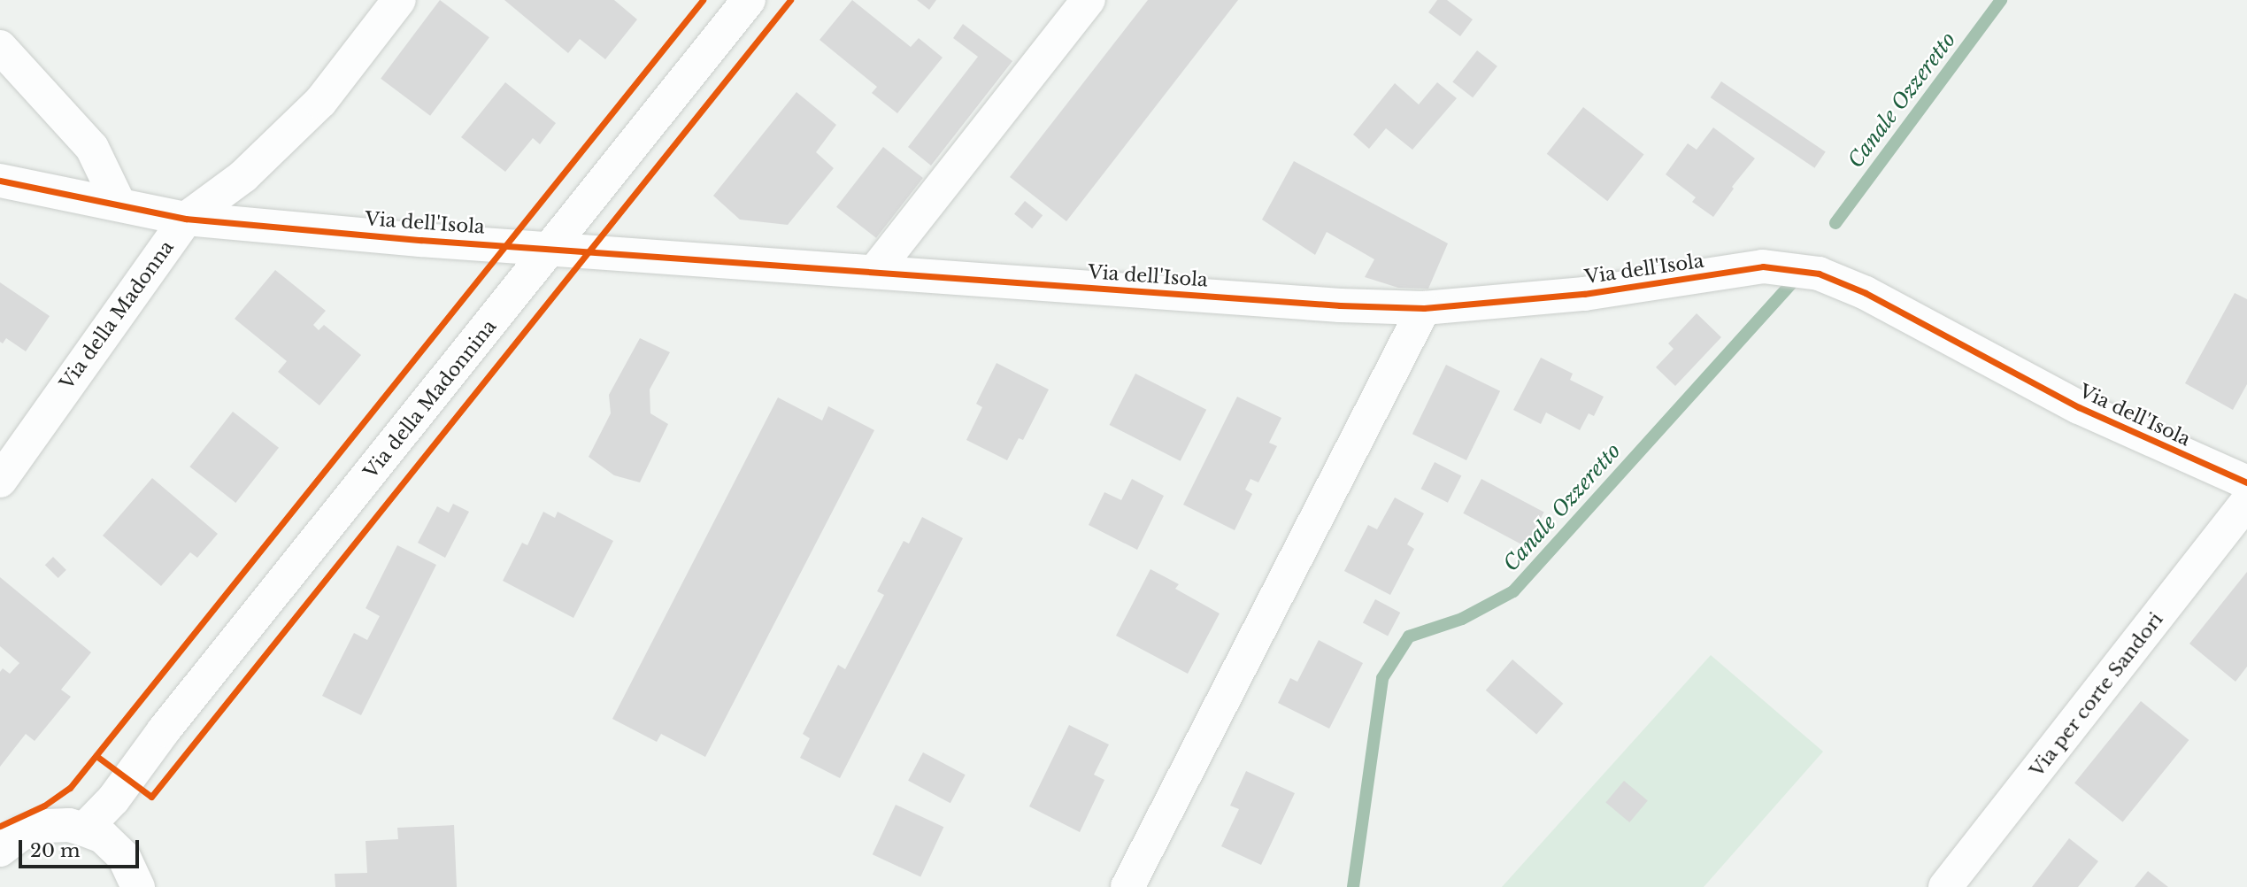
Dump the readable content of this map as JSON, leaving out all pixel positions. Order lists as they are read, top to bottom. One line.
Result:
{"streets":{"street":["Via dell'Isola","Via della Madonna","Via della Madonnina","Via per corte Sandori"]},"crossings":[["Via dell'Isola","Via della Madonna"],["Via dell'Isola","Via della Madonnina"]],"water":["Canale Ozzeretto"],"scale_bar":"20 m"}
